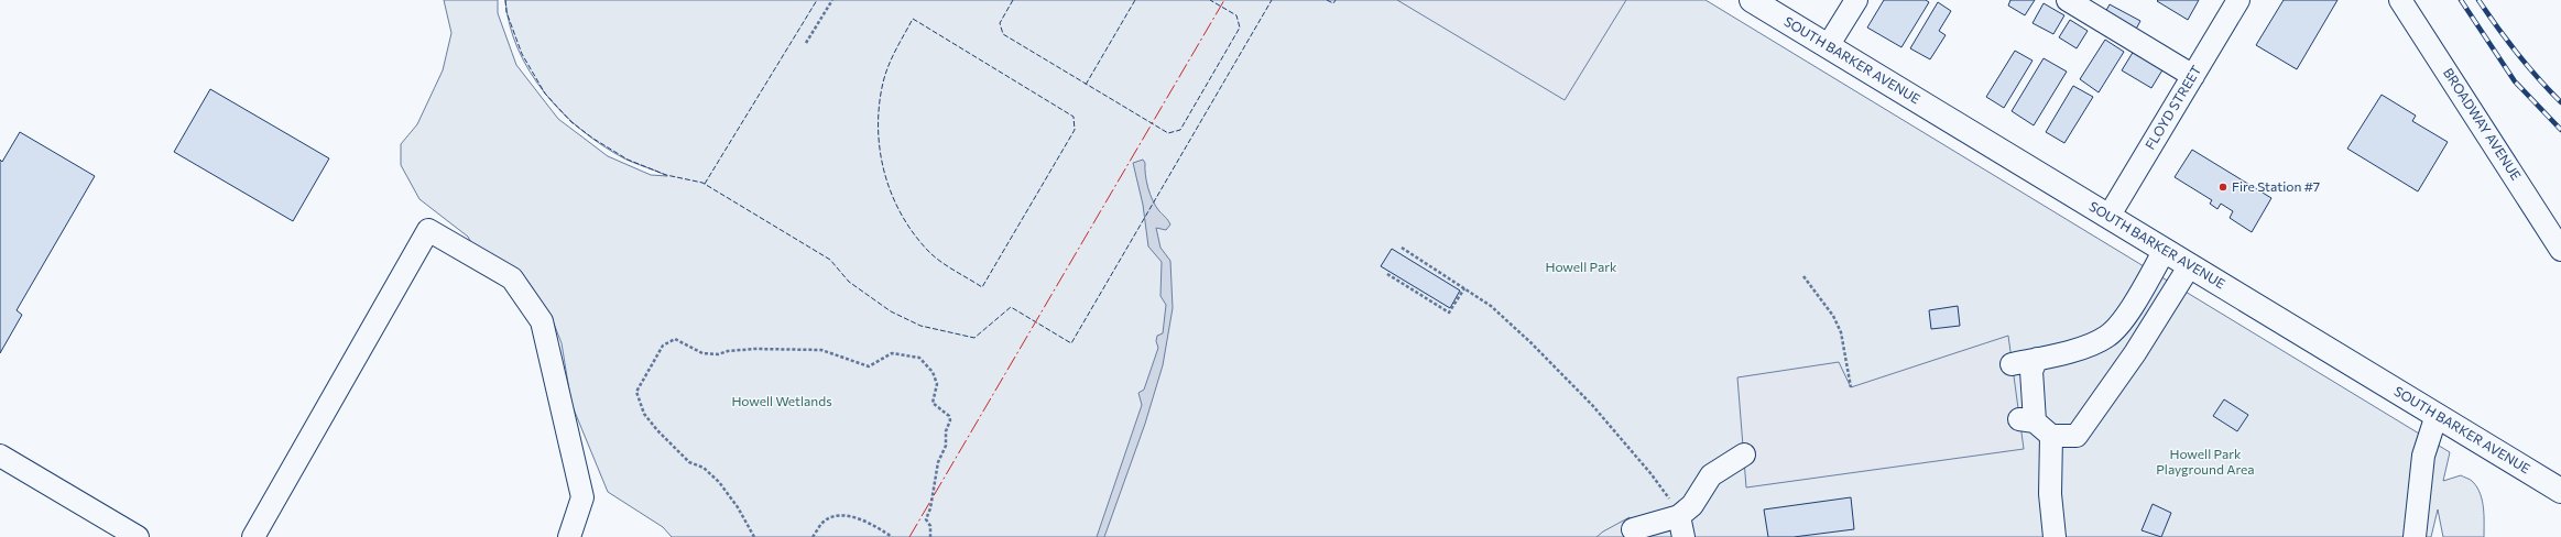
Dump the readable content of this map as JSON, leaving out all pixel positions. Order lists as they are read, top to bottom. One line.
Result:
{"streets":{"main road":["SOUTH BARKER AVENUE"],"street":["FLOYD STREET","BROADWAY AVENUE"]},"crossings":[["SOUTH BARKER AVENUE","FLOYD STREET"]],"parks":["Howell Park","Howell Wetlands","Howell Park Playground Area"],"places":["Fire Station #7"]}
